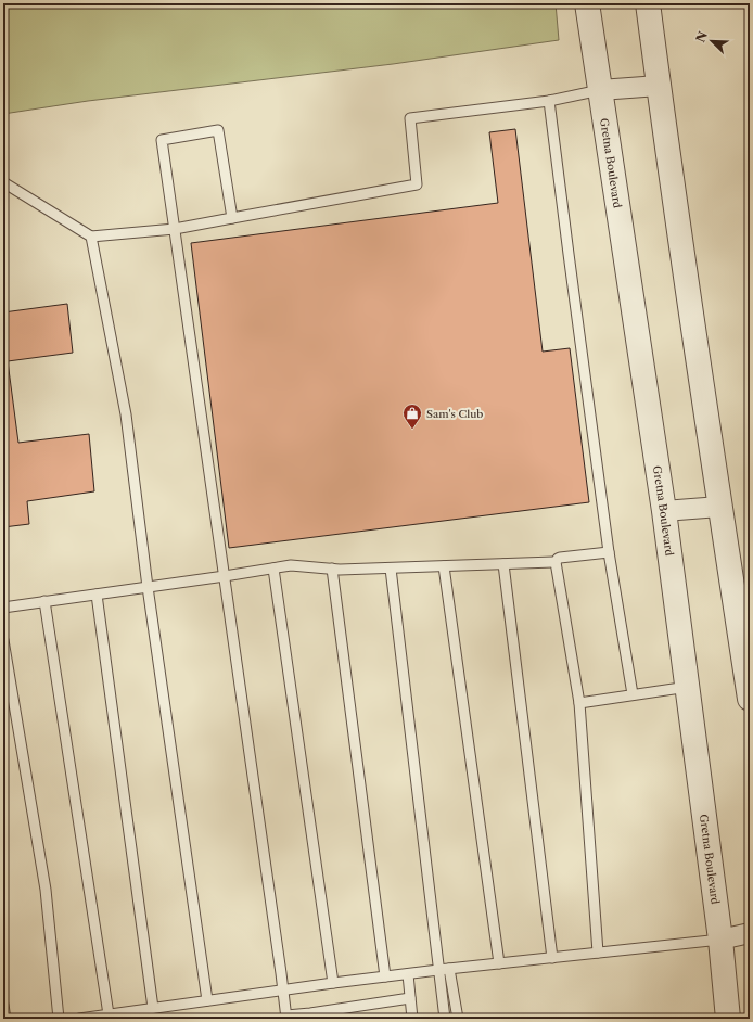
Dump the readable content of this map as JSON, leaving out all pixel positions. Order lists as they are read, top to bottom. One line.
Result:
{"streets":{"street":["Gretna Boulevard"]},"places":{"shop":["Sam's Club"]},"north":"top left"}
